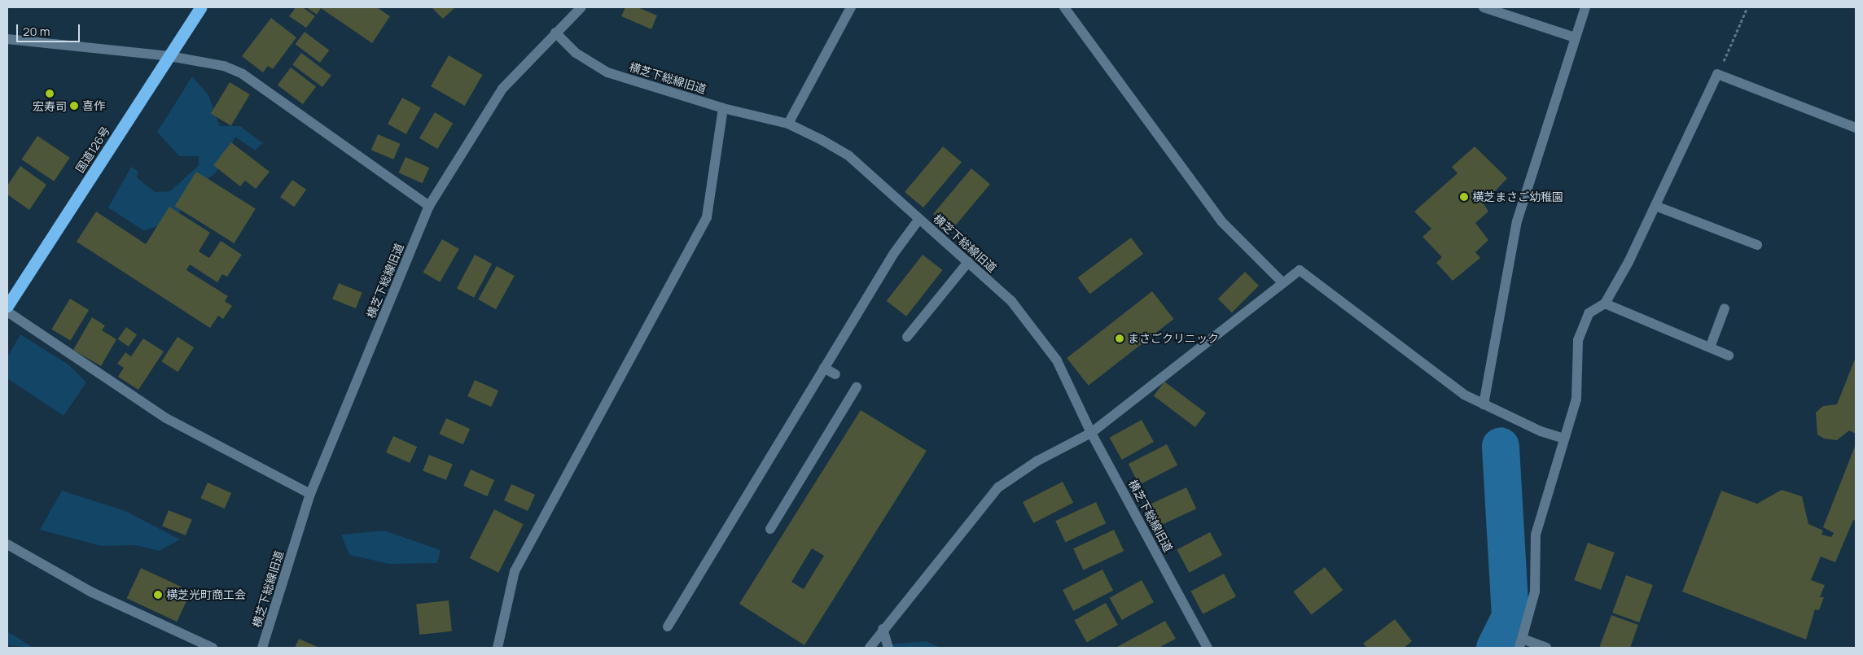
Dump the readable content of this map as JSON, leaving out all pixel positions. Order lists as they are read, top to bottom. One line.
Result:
{"streets":{"highway":["国道126号"],"street":["横芝下総線旧道"]},"places":["宏寿司","喜作","横芝まさご幼稚園","まさごクリニック","横芝光町商工会"],"scale_bar":"20 m"}
